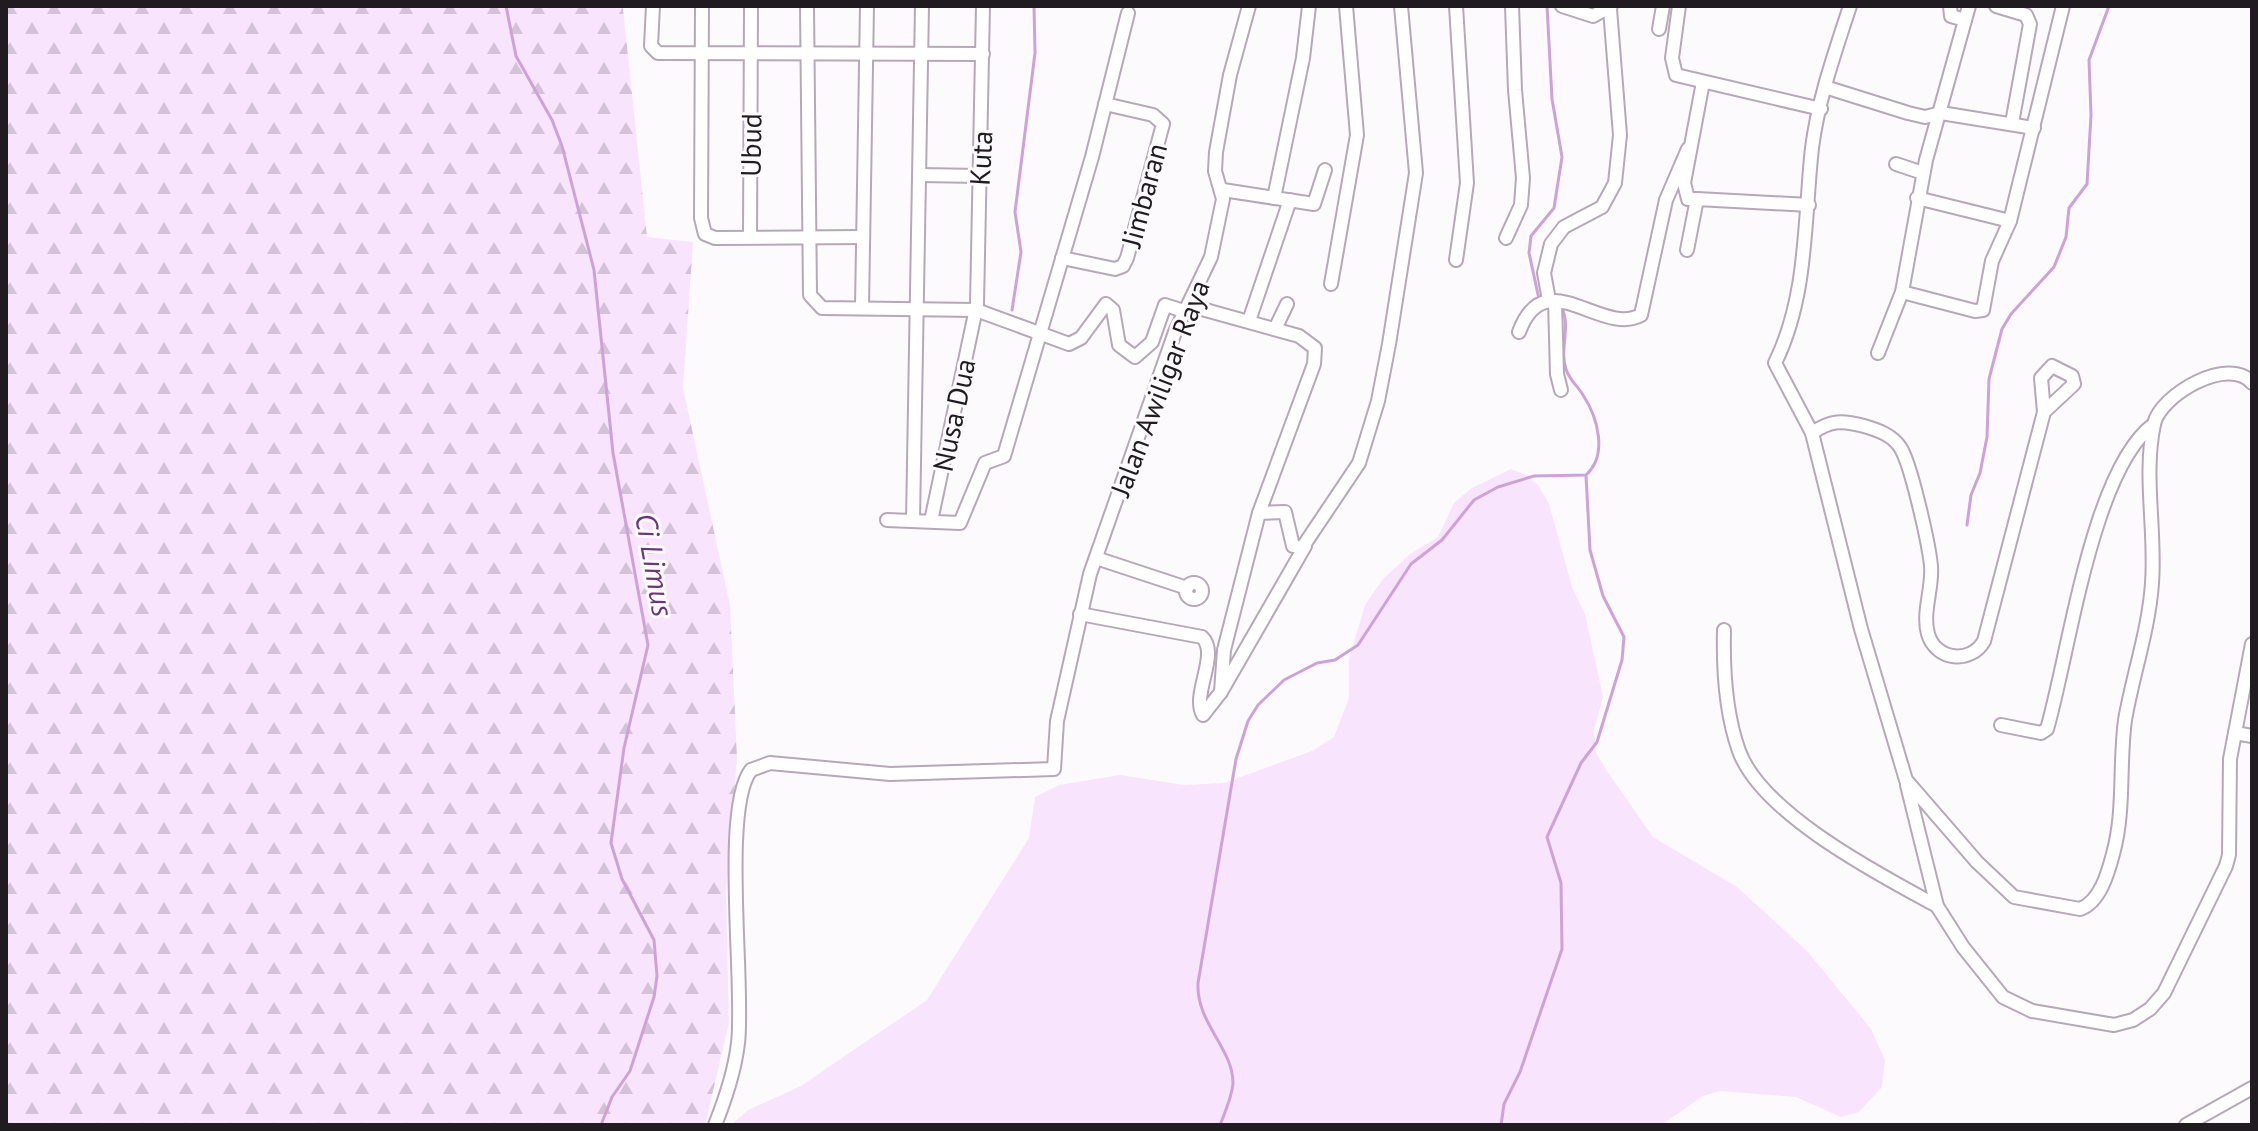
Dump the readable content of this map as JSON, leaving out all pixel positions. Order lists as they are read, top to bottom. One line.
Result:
{"streets":{"street":["Ubud","Kuta","Jimbaran","Jalan Awiligar Raya","Nusa Dua"]},"crossings":[["Kuta","Nusa Dua"]],"water":["Ci Limus"]}
